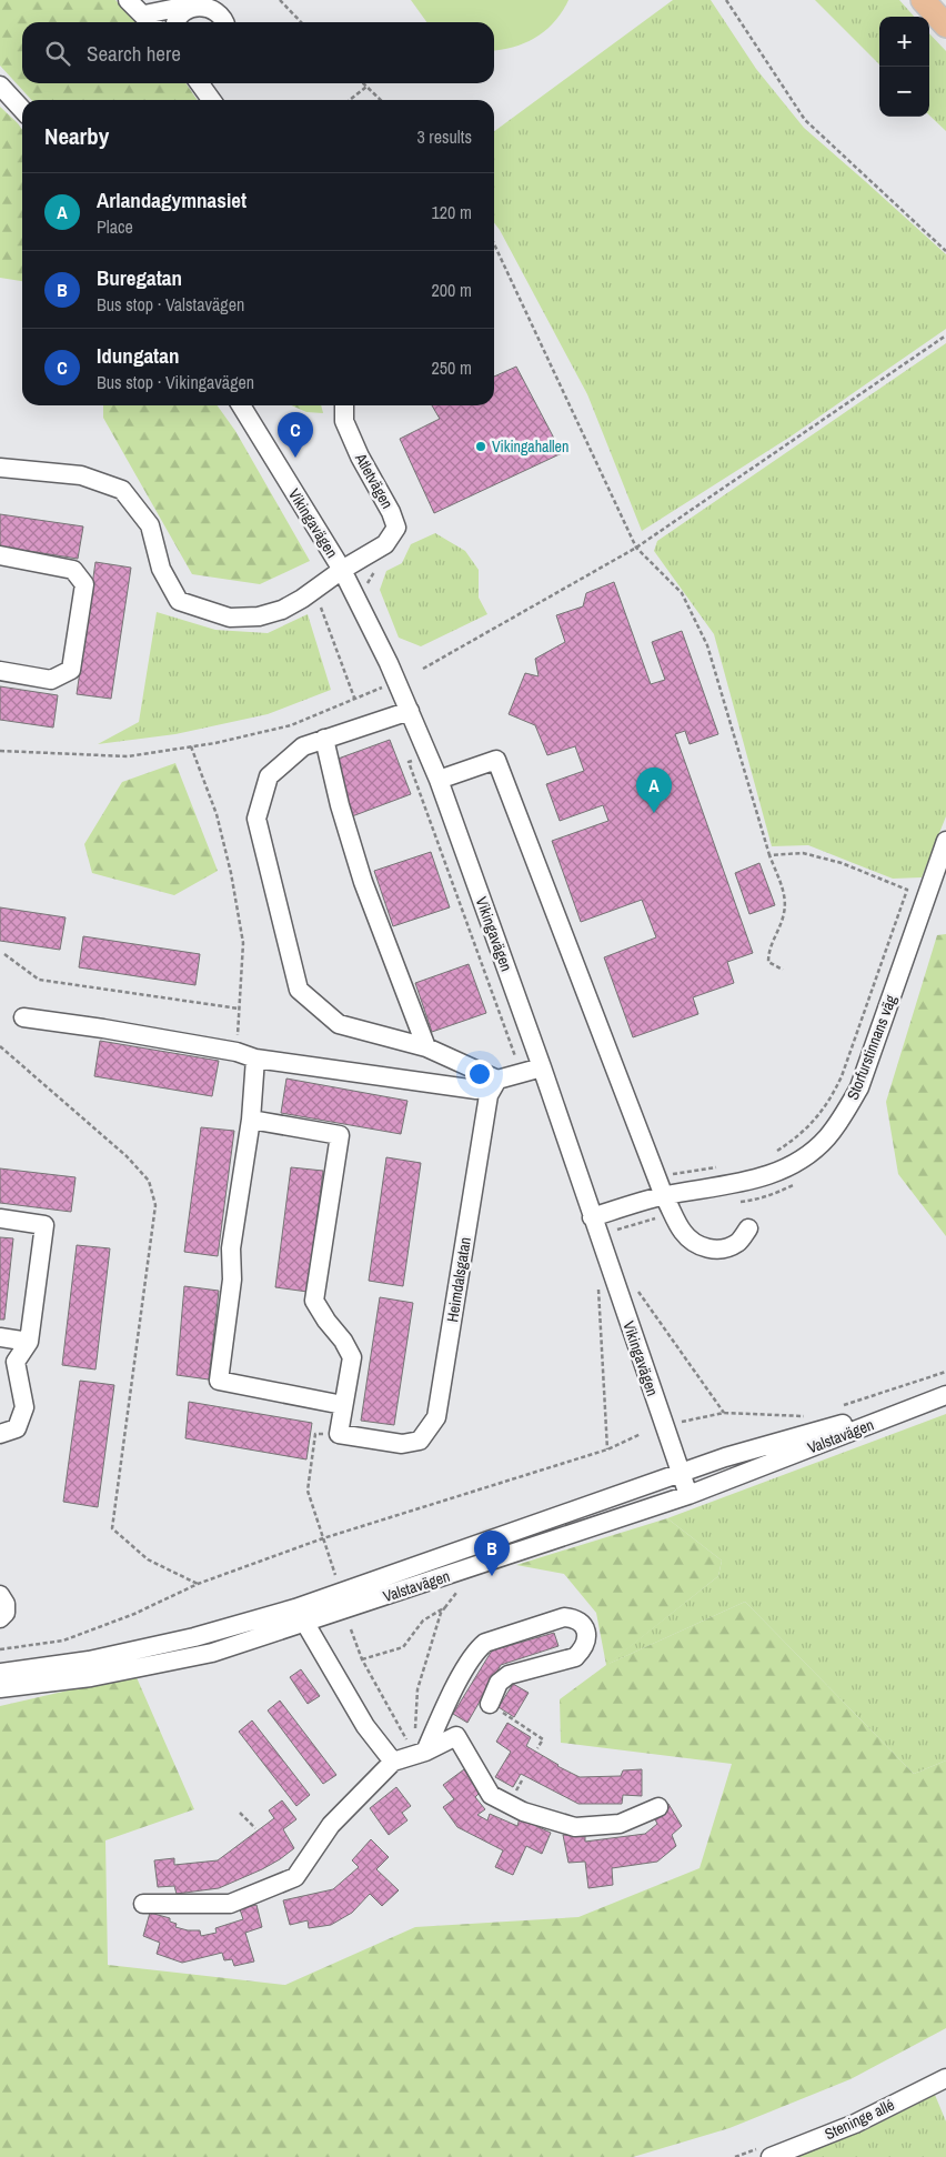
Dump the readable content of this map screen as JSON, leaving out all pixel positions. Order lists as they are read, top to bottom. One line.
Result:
{"streets":{"street":["Atletvägen","Vikingavägen","Storfurstinnans väg","Heimdalsgatan","Valstavägen","Steninge allé"]},"crossings":[["Atletvägen","Vikingavägen"],["Vikingavägen","Storfurstinnans väg"],["Vikingavägen","Valstavägen"]],"places":["Vikingahallen"],"page":{"map_buttons":["+","−"],"search":"Search here","heading":["Nearby","3 results"],"list":[{"mark":"A","name":"Arlandagymnasiet","note":"Place","value":"120 m"},{"mark":"B","name":"Buregatan","note":"Bus stop · Valstavägen","value":"200 m"},{"mark":"C","name":"Idungatan","note":"Bus stop · Vikingavägen","value":"250 m"}],"pins":["C","A","B"]}}
